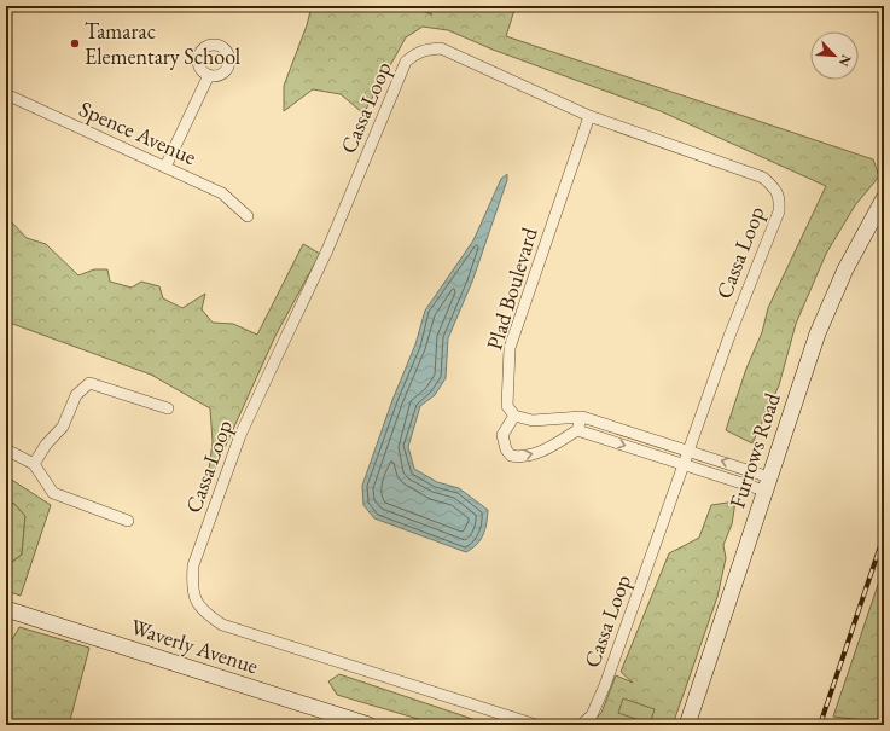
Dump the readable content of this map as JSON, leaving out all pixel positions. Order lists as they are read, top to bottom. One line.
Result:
{"streets":{"street":["Cassa Loop","Spence Avenue","Plad Boulevard","Furrows Road","Waverly Avenue"]},"crossings":[["Cassa Loop","Plad Boulevard"]],"places":["Tamarac Elementary School"],"north":"bottom right"}
